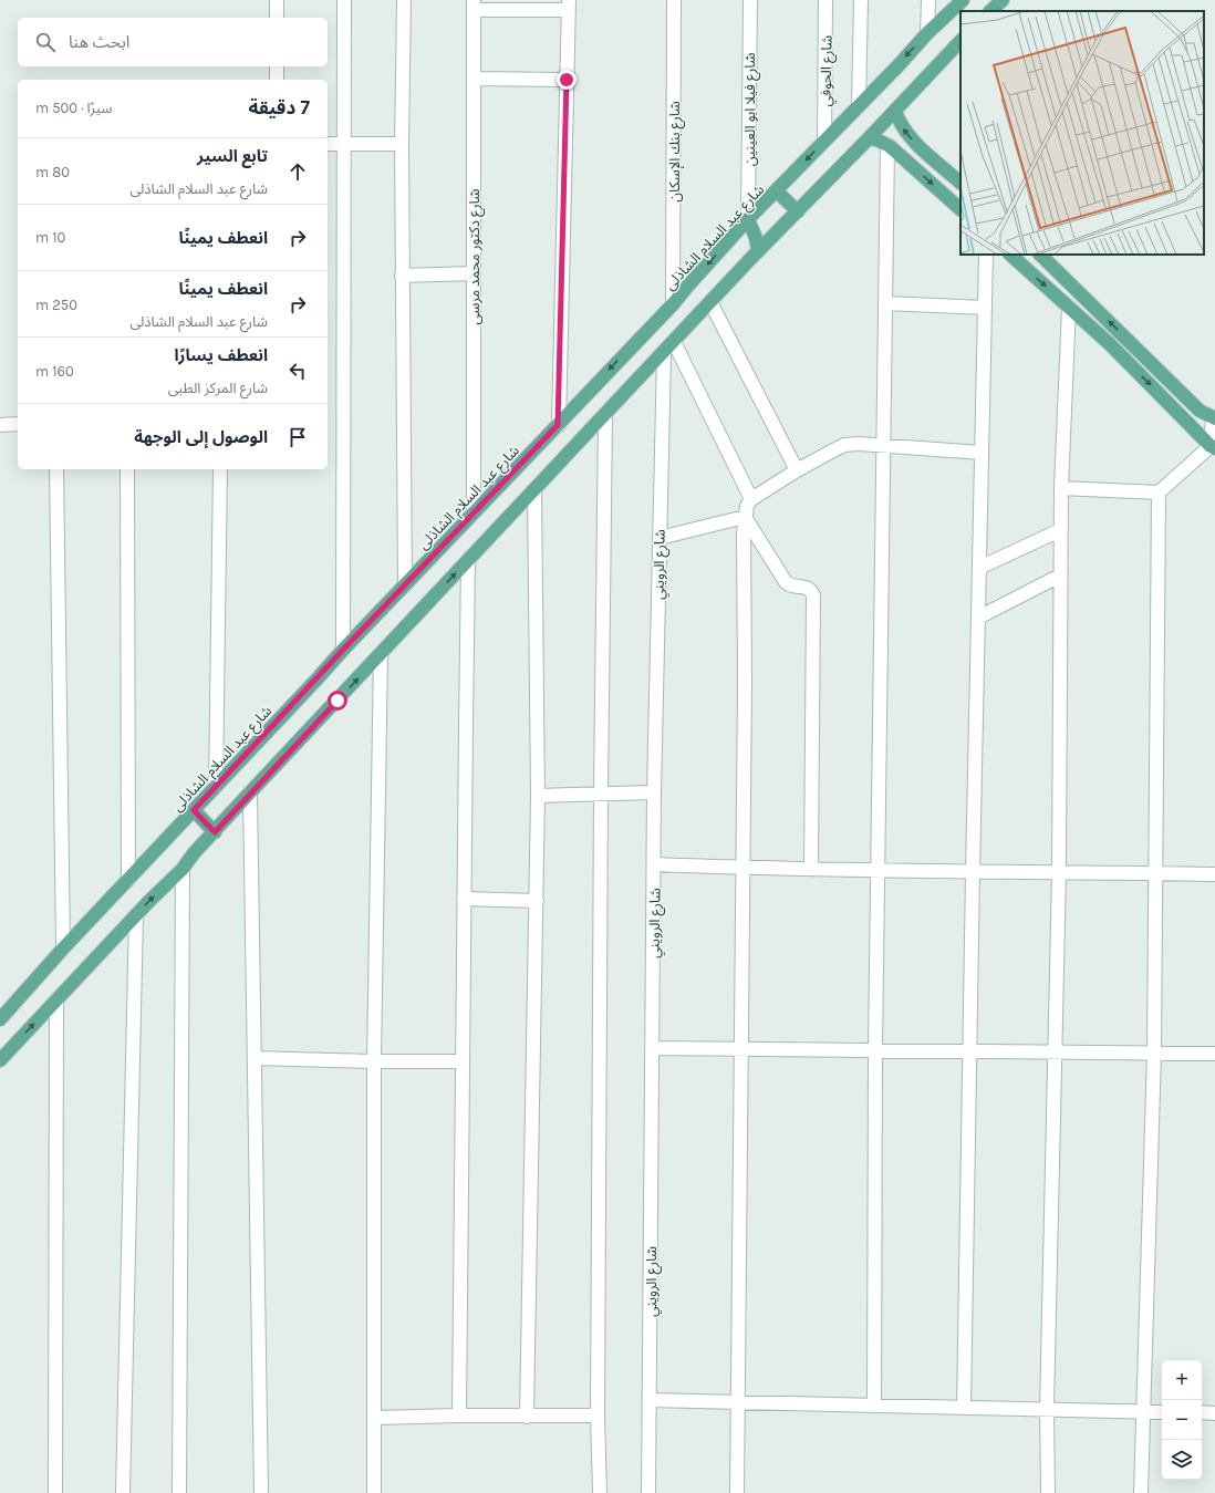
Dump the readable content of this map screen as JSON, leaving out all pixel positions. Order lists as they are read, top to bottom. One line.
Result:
{"streets":{"main road":["شارع عبد السلام الشاذلى"],"street":["شارع الحوفي","شارع فيلا ابو العينين","شارع بنك الإسكان","شارع دكتور محمد مرسى","شارع الرويني"]},"crossings":[["شارع الحوفي","شارع عبد السلام الشاذلى"],["شارع فيلا ابو العينين","شارع عبد السلام الشاذلى"],["شارع بنك الإسكان","شارع عبد السلام الشاذلى"],["شارع عبد السلام الشاذلى","شارع دكتور محمد مرسى"]],"page":{"search":"ابحث هنا","heading":["7 دقيقة","سيرًا · 500 m"],"list":[["تابع السير","شارع عبد السلام الشاذلى","80 m"],["انعطف يمينًا","10 m"],["انعطف يمينًا","شارع عبد السلام الشاذلى","250 m"],["انعطف يسارًا","شارع المركز الطبى","160 m"],"الوصول إلى الوجهة"],"map_buttons":["+","−"]}}
